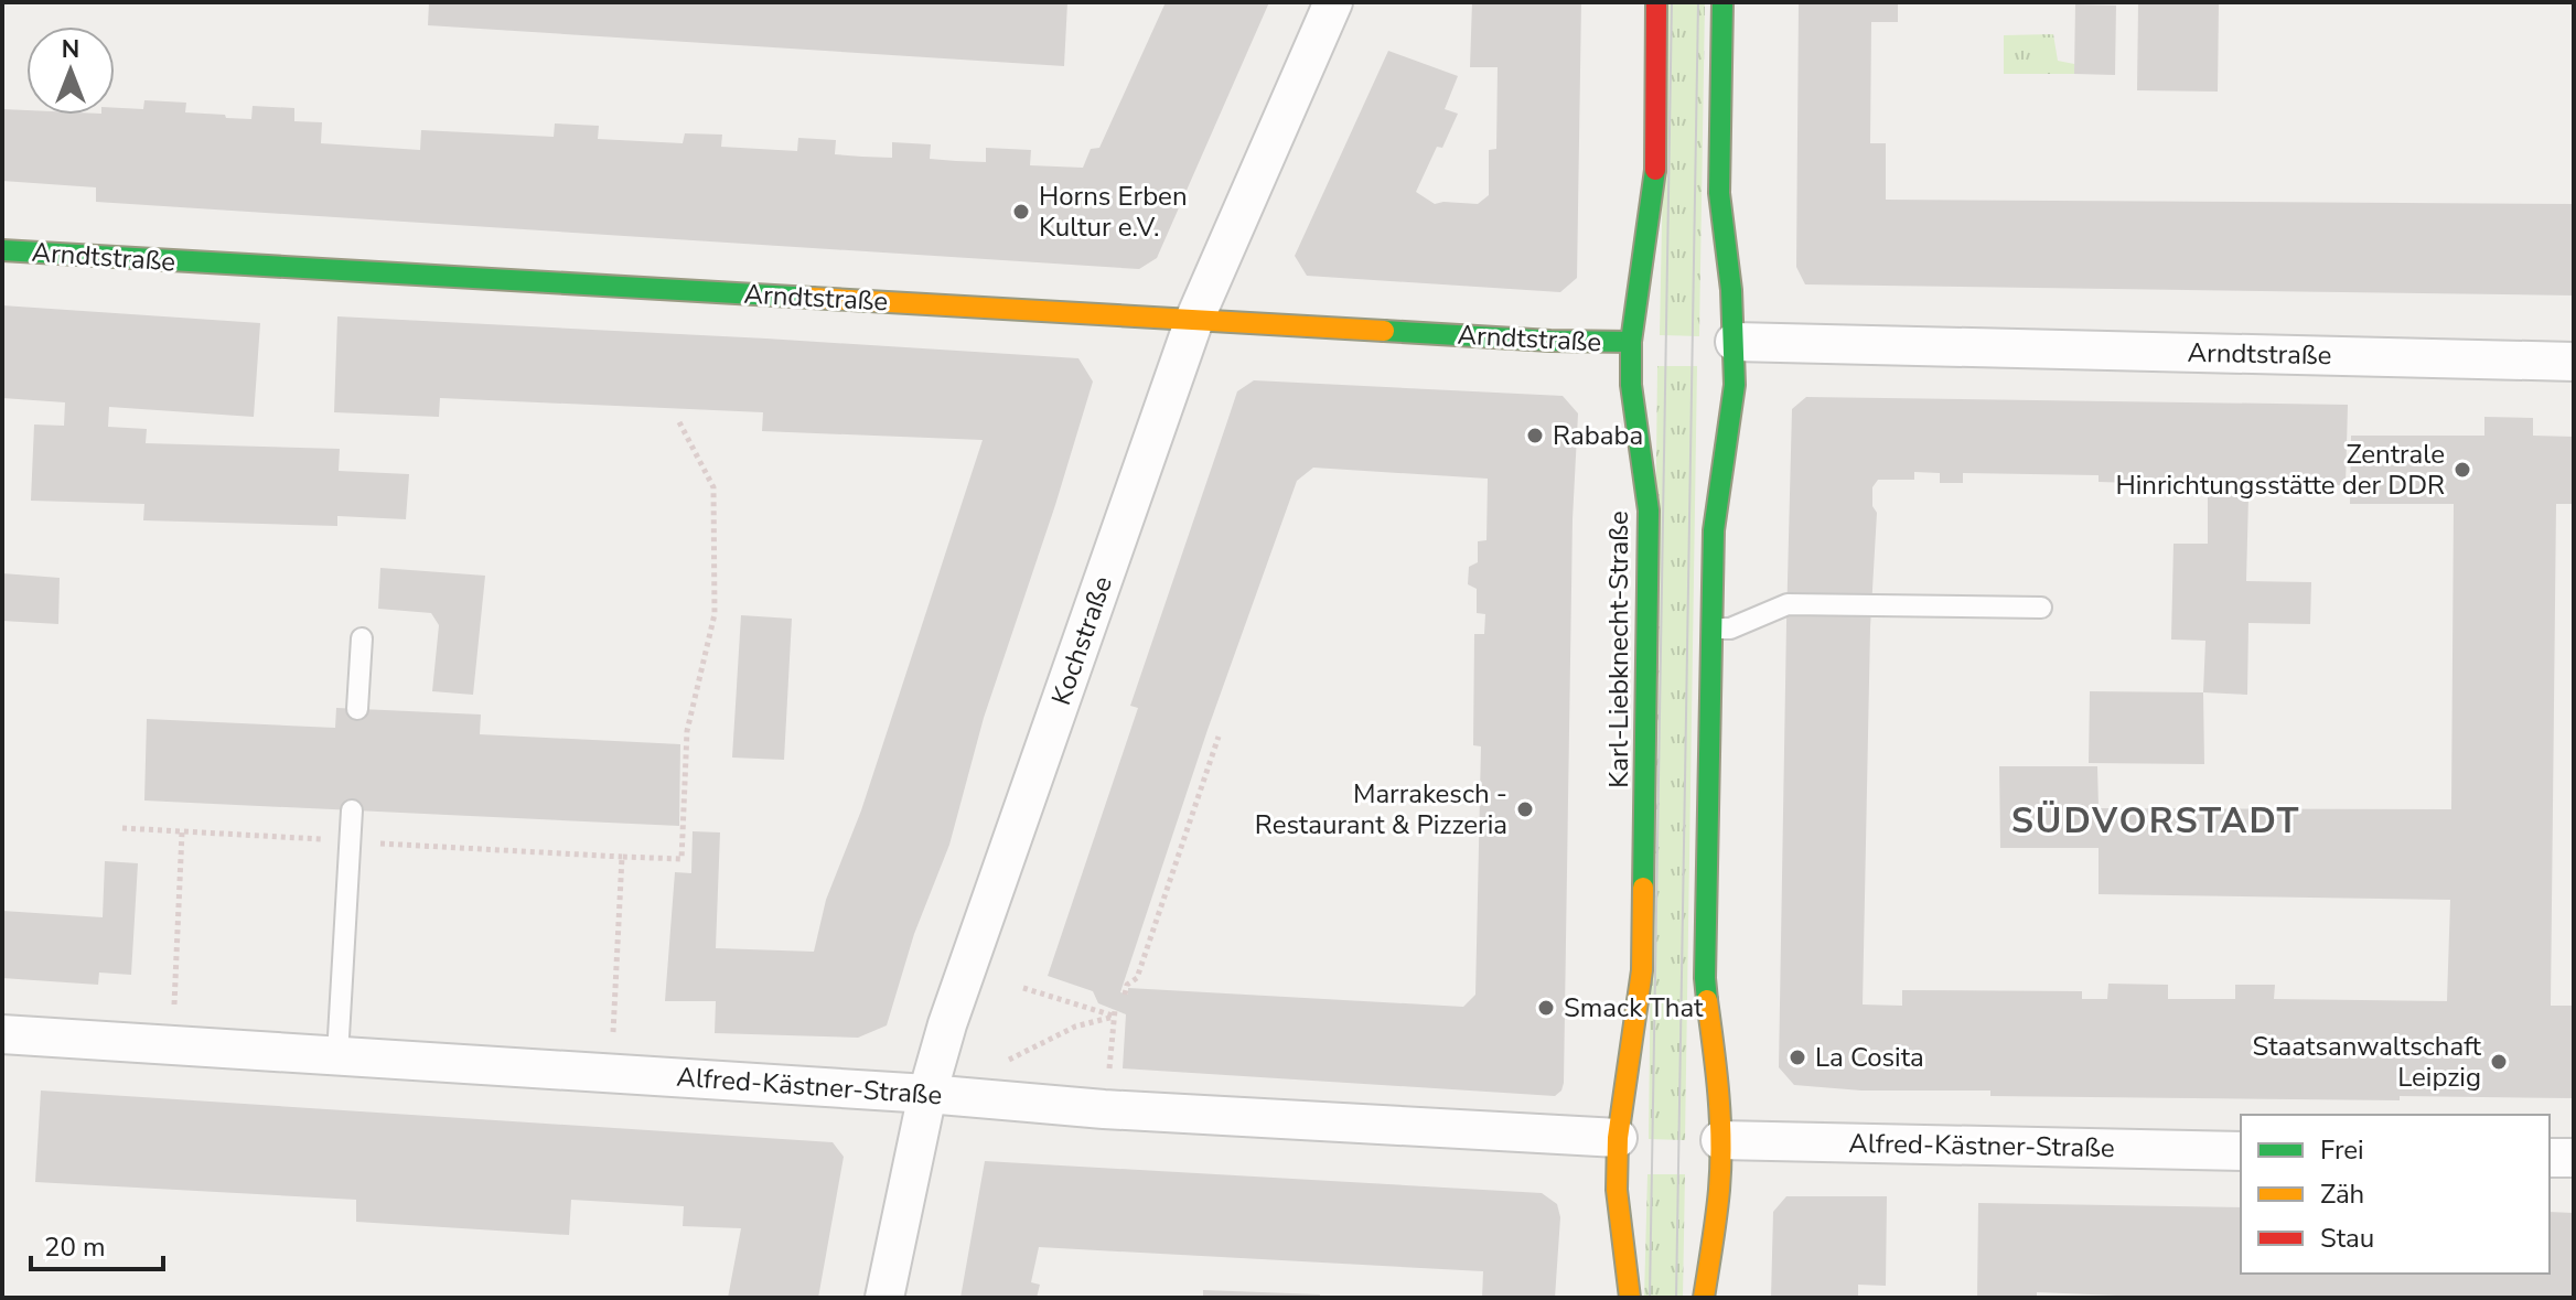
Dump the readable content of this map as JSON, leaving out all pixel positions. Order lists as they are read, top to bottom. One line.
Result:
{"streets":{"main road":["Arndtstraße","Karl-Liebknecht-Straße"],"street":["Kochstraße","Alfred-Kästner-Straße"]},"crossings":[["Arndtstraße","Kochstraße"],["Arndtstraße","Karl-Liebknecht-Straße"],["Kochstraße","Alfred-Kästner-Straße"],["Karl-Liebknecht-Straße","Alfred-Kästner-Straße"]],"districts":["SÜDVORSTADT"],"places":["Horns Erben Kultur e.V.","Rababa","Zentrale Hinrichtungsstätte der DDR","Marrakesch - Restaurant & Pizzeria","Smack That","La Cosita","Staatsanwaltschaft Leipzig"],"legend":["Frei","Zäh","Stau"],"scale_bar":"20 m","north":"top"}
